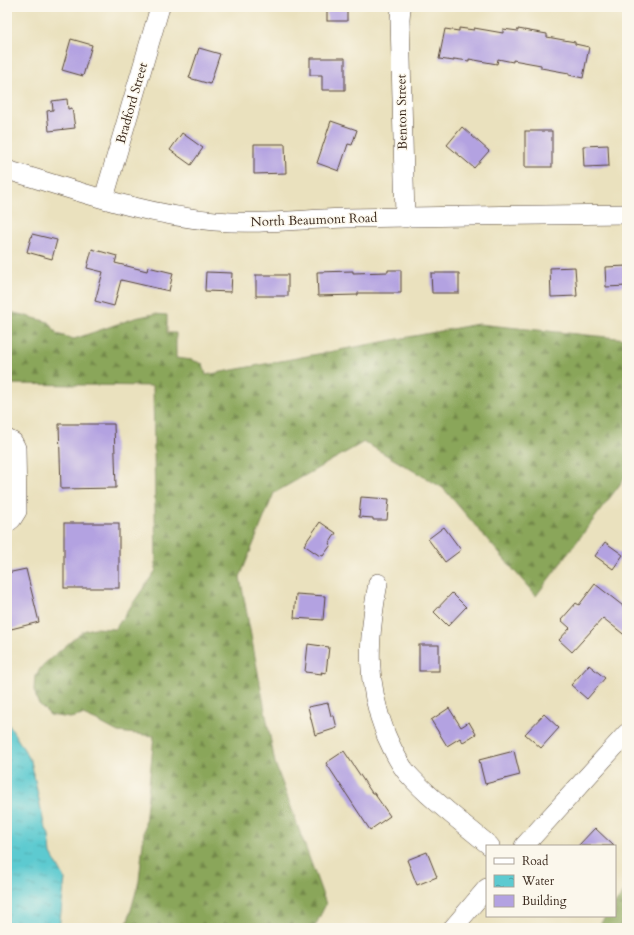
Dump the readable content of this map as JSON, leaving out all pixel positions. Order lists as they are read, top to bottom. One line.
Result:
{"streets":{"street":["Bradford Street","Benton Street","North Beaumont Road"]},"crossings":[["Bradford Street","North Beaumont Road"],["Benton Street","North Beaumont Road"]],"legend":["Road","Water","Building"]}
